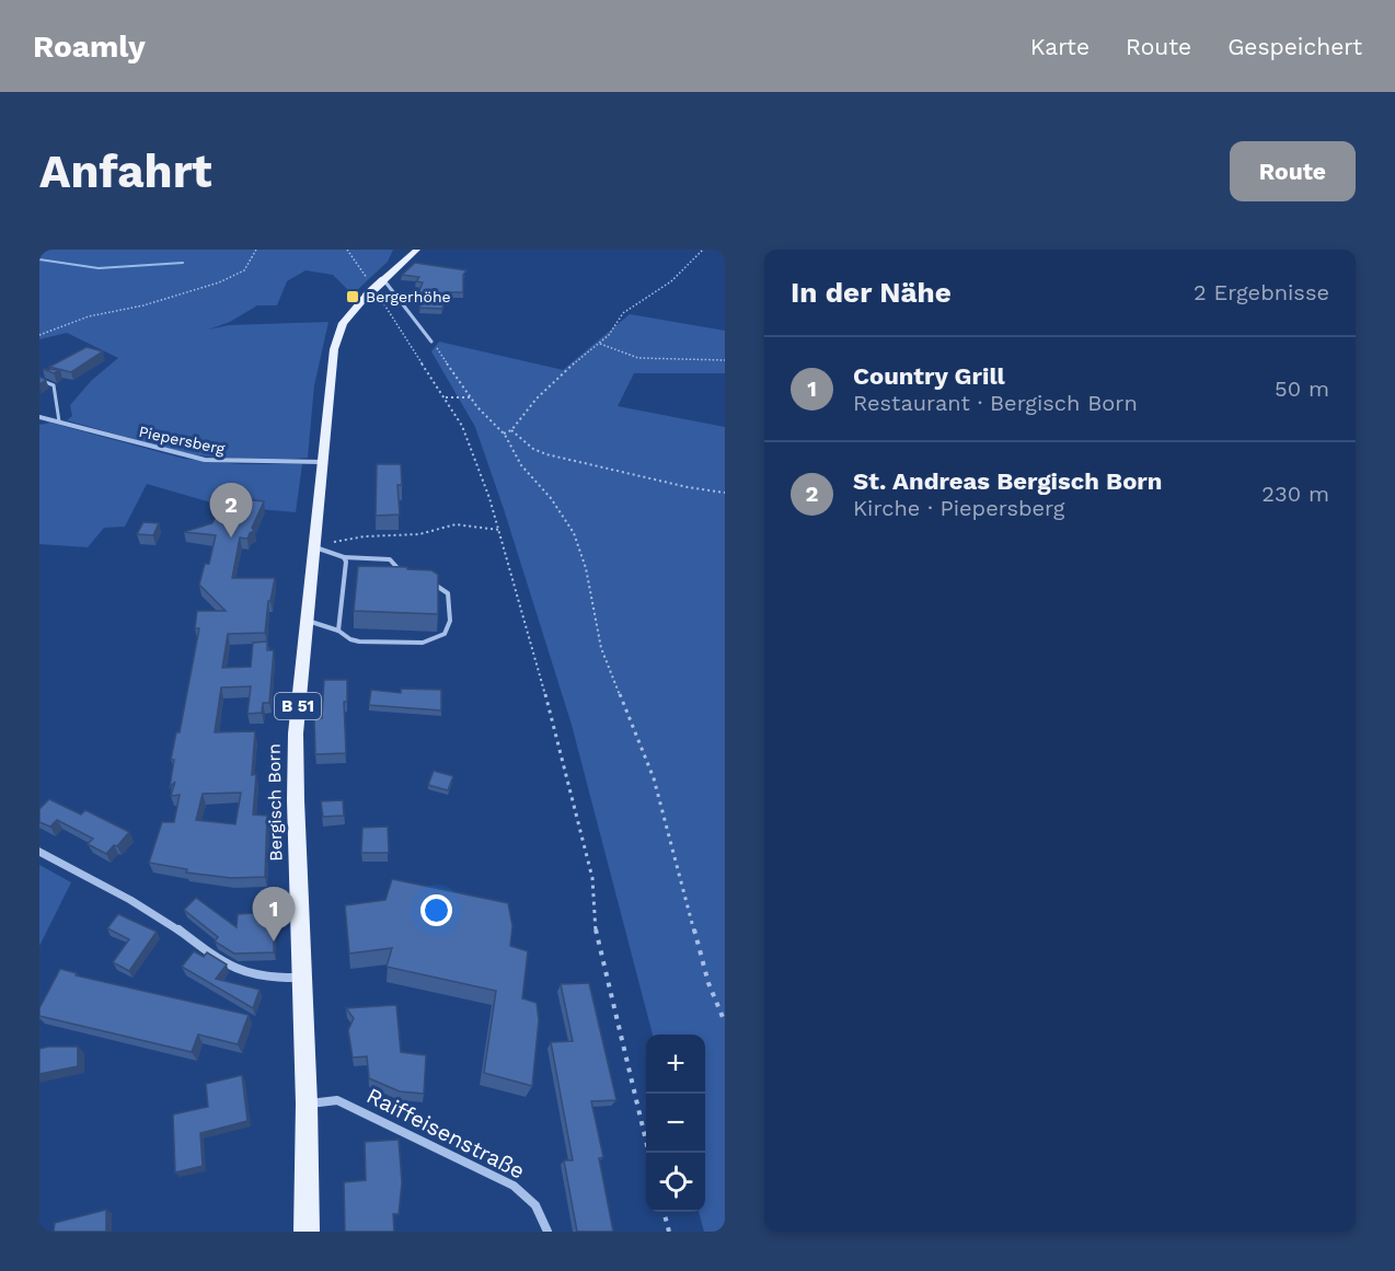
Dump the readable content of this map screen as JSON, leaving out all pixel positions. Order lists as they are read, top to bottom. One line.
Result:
{"streets":{"main road":["B 51","Bergisch Born"],"street":["Piepersberg","Raiffeisenstraße"]},"crossings":[["Piepersberg","Bergisch Born"],["Bergisch Born","Raiffeisenstraße"]],"places":{"transit":["Bergerhöhe"]},"page":{"header":"Roamly","nav":["Karte","Route","Gespeichert"],"buttons":"Route","title":"Anfahrt","heading":["In der Nähe","2 Ergebnisse"],"list":[{"mark":"1","name":"Country Grill","note":"Restaurant · Bergisch Born","value":"50 m"},{"mark":"2","name":"St. Andreas Bergisch Born","note":"Kirche · Piepersberg","value":"230 m"}],"pins":["2","1"],"map_buttons":["+","−"]}}
